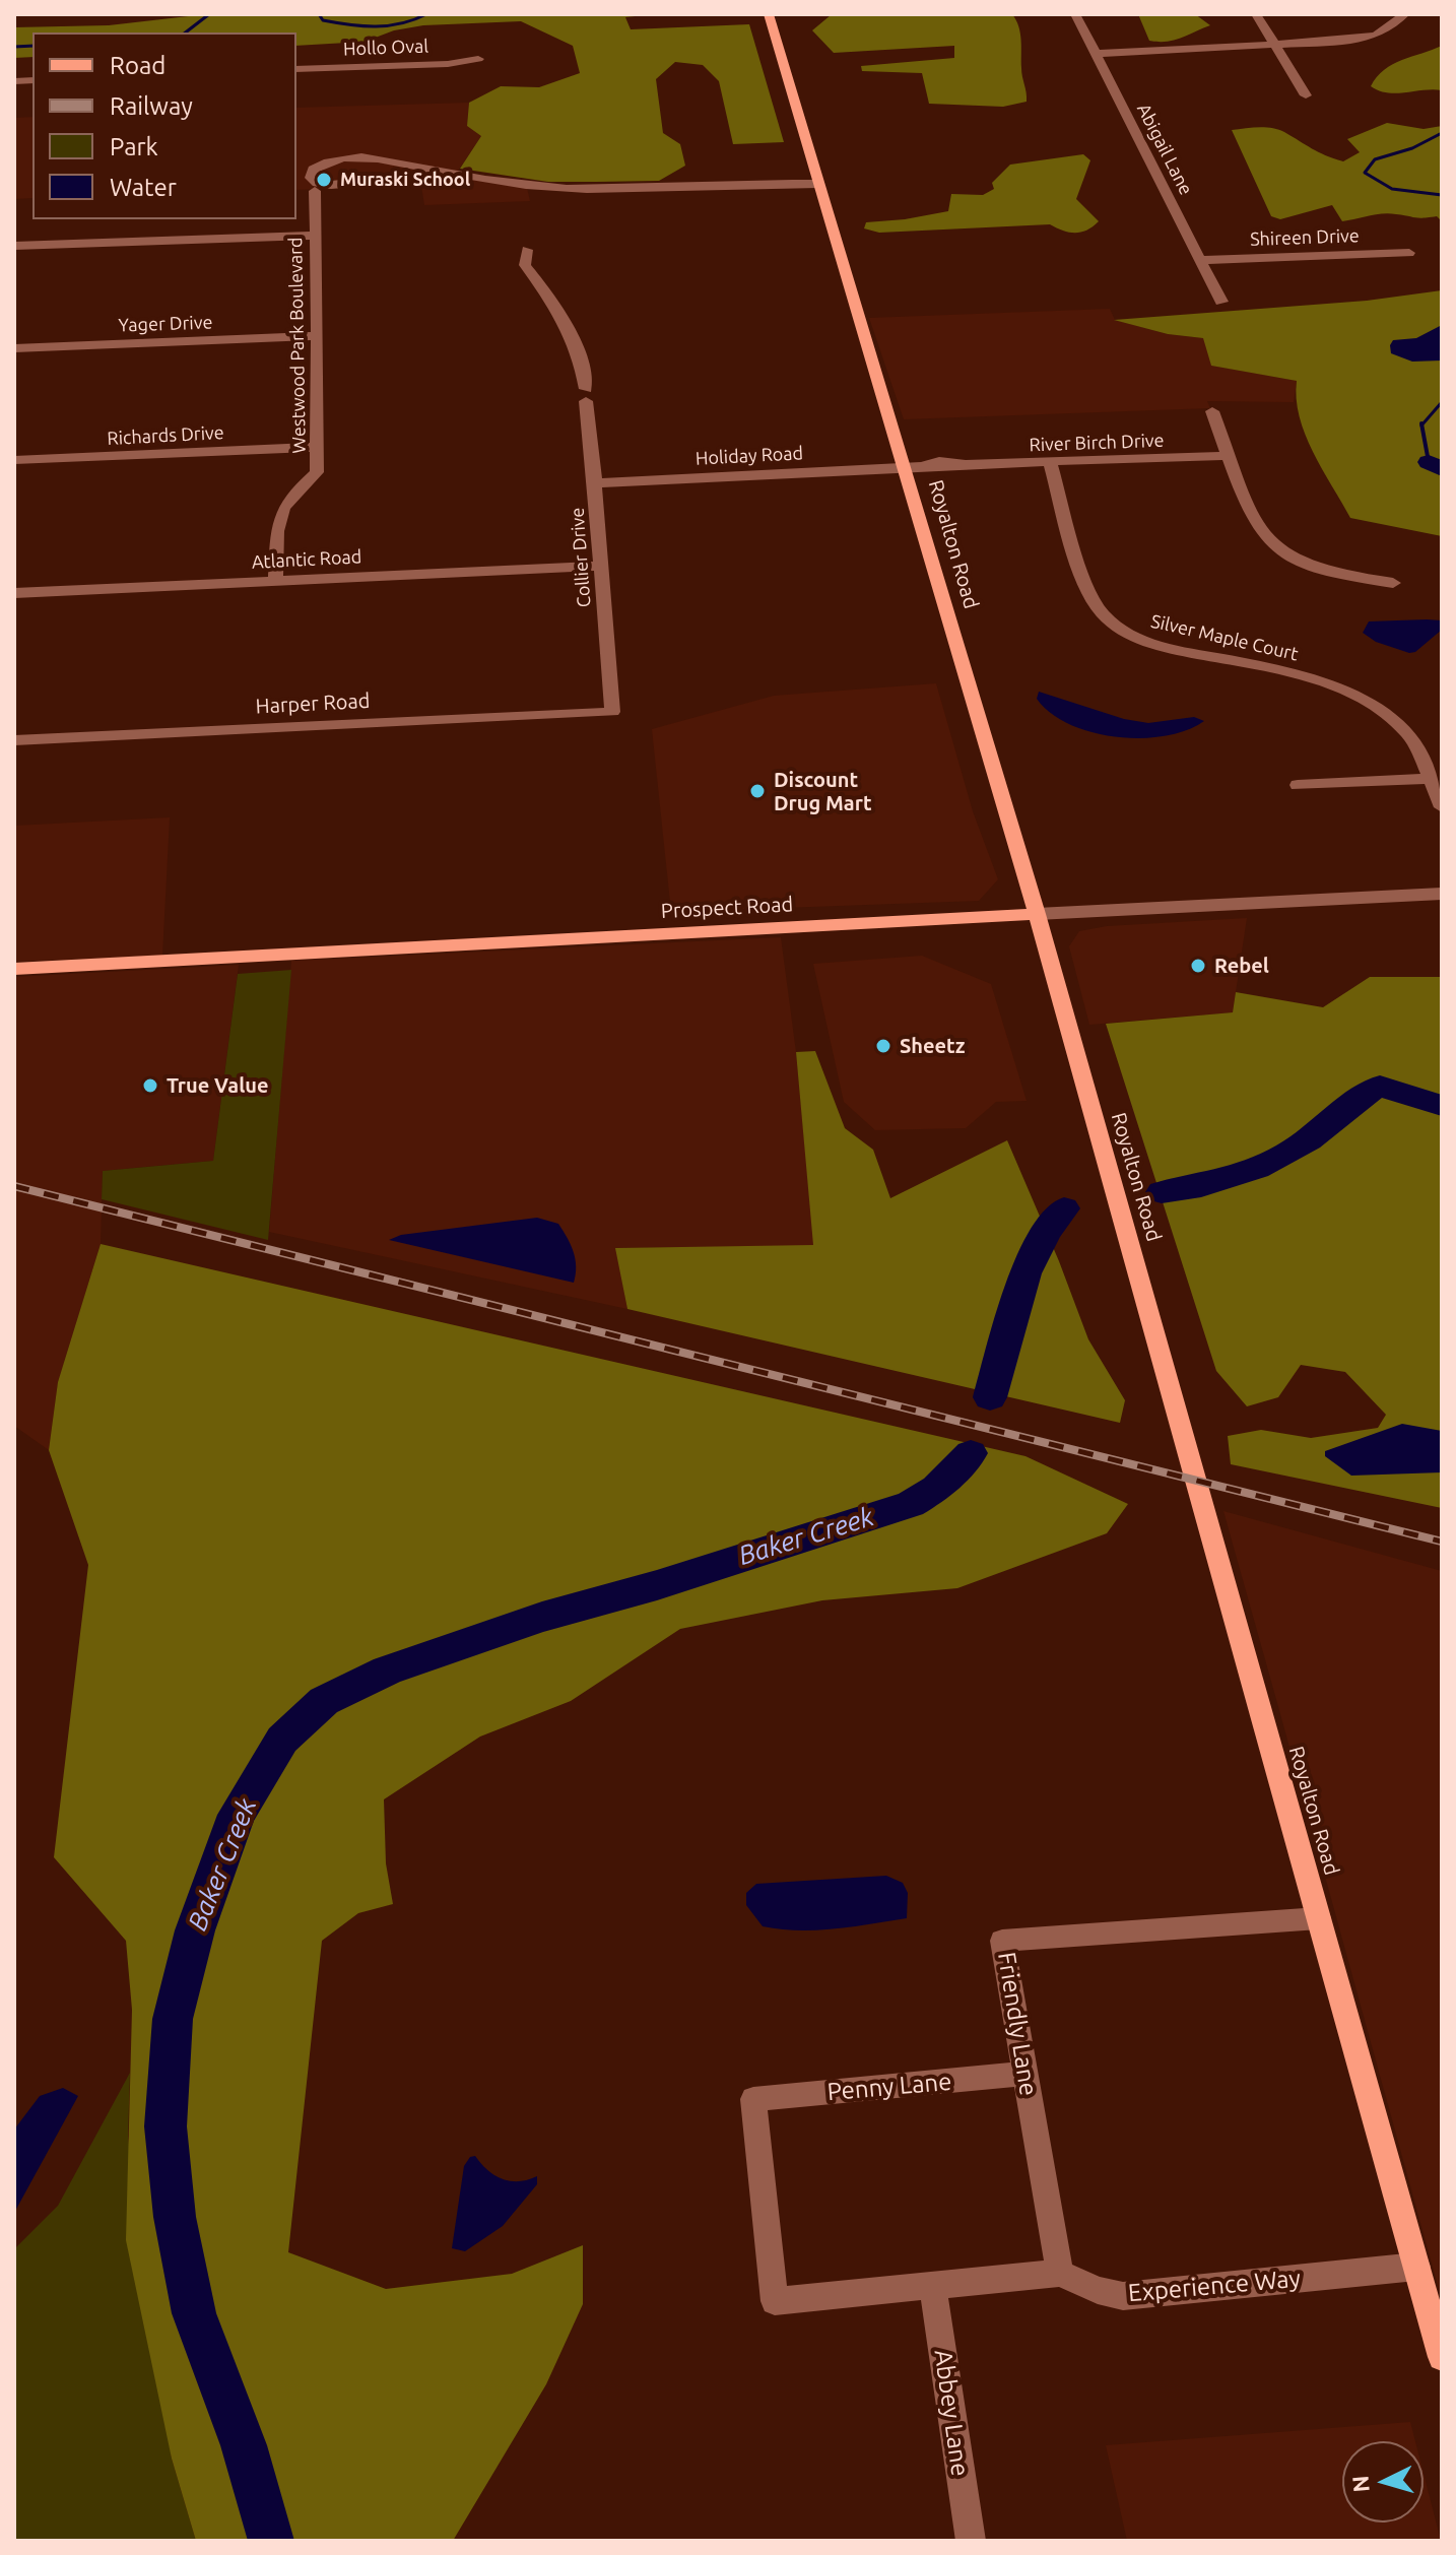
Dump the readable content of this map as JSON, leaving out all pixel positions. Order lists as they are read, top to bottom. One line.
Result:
{"streets":{"main road":["Royalton Road","Prospect Road"],"street":["Hollo Oval","Abigail Lane","Shireen Drive","Yager Drive","Westwood Park Boulevard","Richards Drive","River Birch Drive","Holiday Road","Collier Drive","Atlantic Road","Silver Maple Court","Harper Road","Friendly Lane","Penny Lane","Experience Way","Abbey Lane"]},"crossings":[["Abigail Lane","Shireen Drive"],["Yager Drive","Westwood Park Boulevard"],["Westwood Park Boulevard","Richards Drive"],["Westwood Park Boulevard","Atlantic Road"],["River Birch Drive","Holiday Road"],["River Birch Drive","Royalton Road"],["River Birch Drive","Silver Maple Court"],["Holiday Road","Royalton Road"],["Holiday Road","Collier Drive"],["Royalton Road","Prospect Road"],["Royalton Road","Friendly Lane"],["Royalton Road","Experience Way"],["Collier Drive","Atlantic Road"],["Collier Drive","Harper Road"],["Friendly Lane","Penny Lane"],["Friendly Lane","Experience Way"],["Penny Lane","Abbey Lane"]],"water":["Baker Creek"],"places":["Muraski School","Discount Drug Mart","Rebel","Sheetz","True Value"],"legend":["Road","Railway","Park","Water"],"north":"left"}
